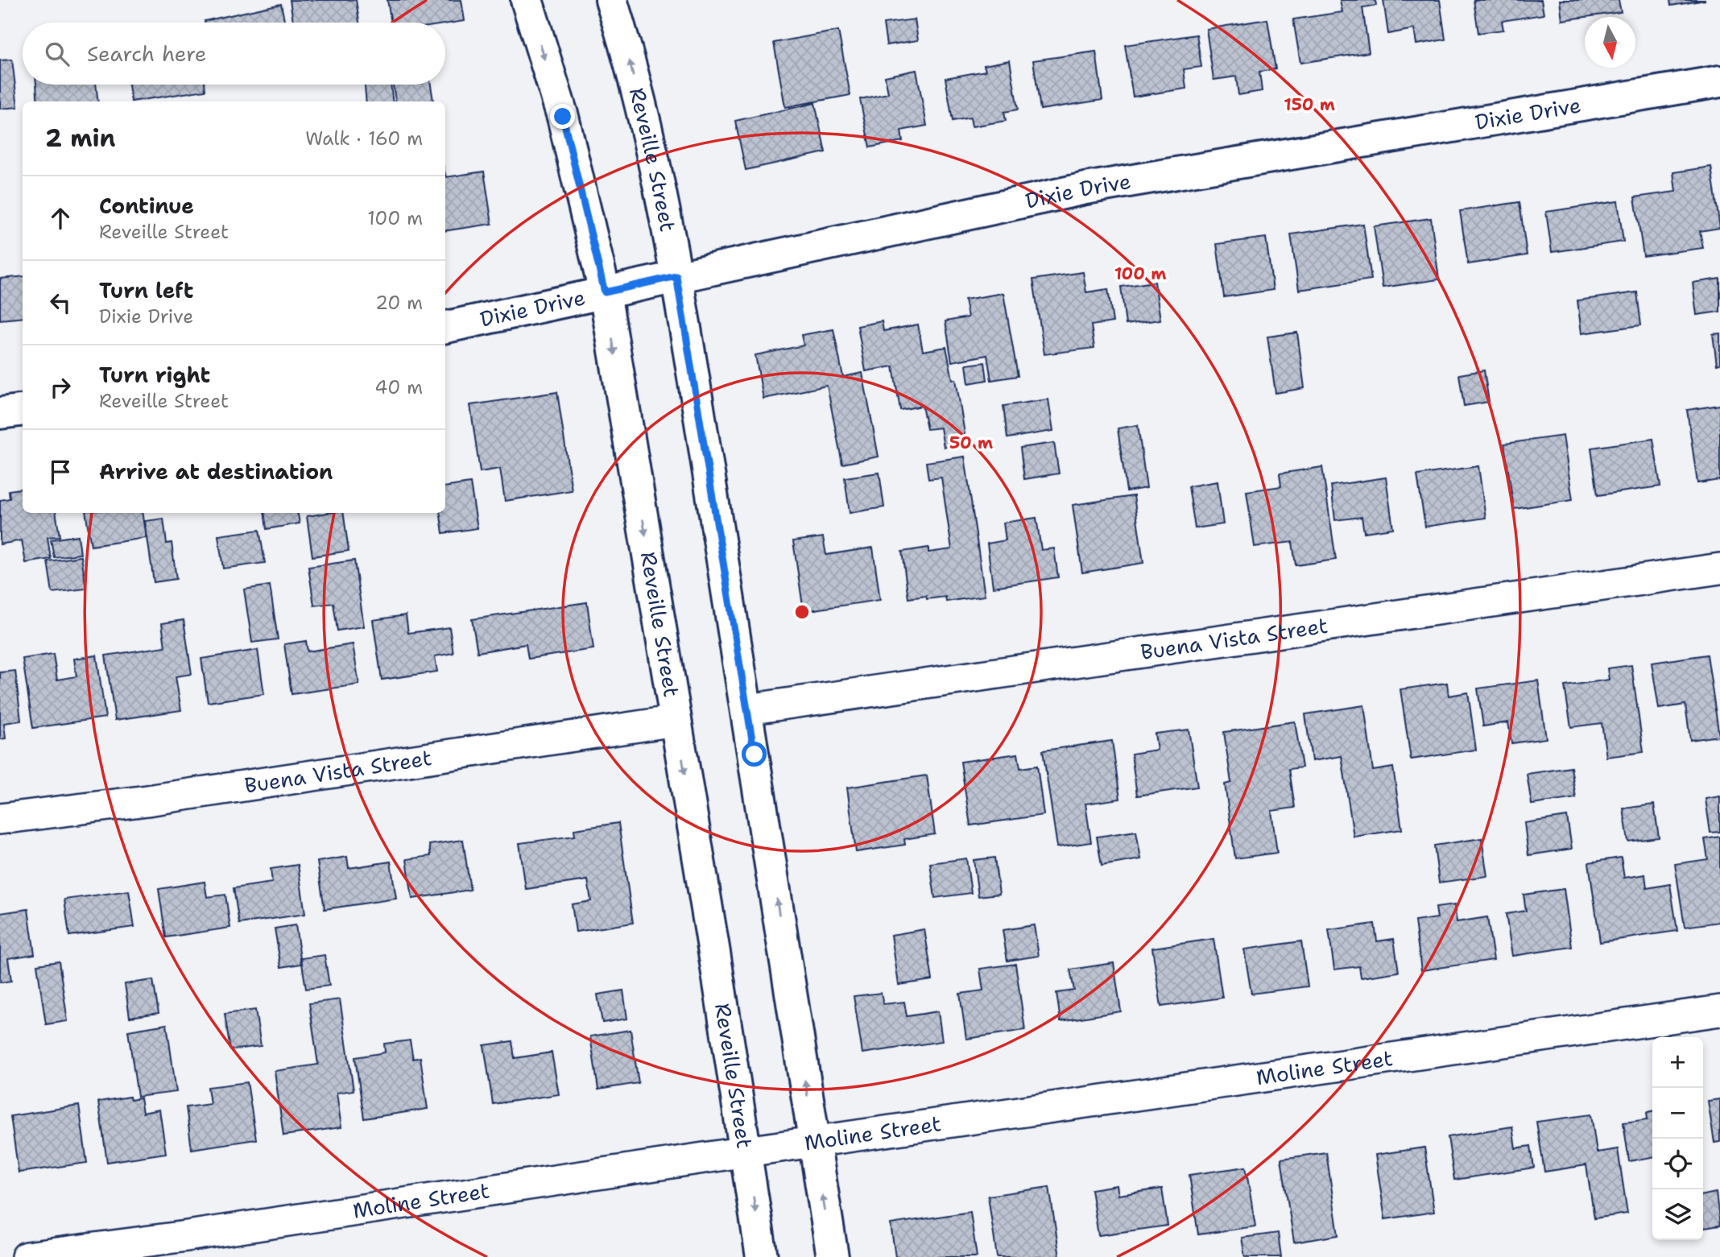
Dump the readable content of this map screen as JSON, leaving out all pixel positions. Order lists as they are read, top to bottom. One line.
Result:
{"streets":{"main road":["Dixie Drive","Reveille Street"],"street":["Buena Vista Street","Moline Street"]},"crossings":[["Dixie Drive","Reveille Street"],["Reveille Street","Buena Vista Street"],["Reveille Street","Moline Street"]],"north":"bottom","page":{"search":"Search here","heading":["2 min","Walk · 160 m"],"list":[["Continue","Reveille Street","100 m"],["Turn left","Dixie Drive","20 m"],["Turn right","Reveille Street","40 m"],"Arrive at destination"],"map_buttons":["+","−"]},"rings":["150 m","100 m","50 m"]}
